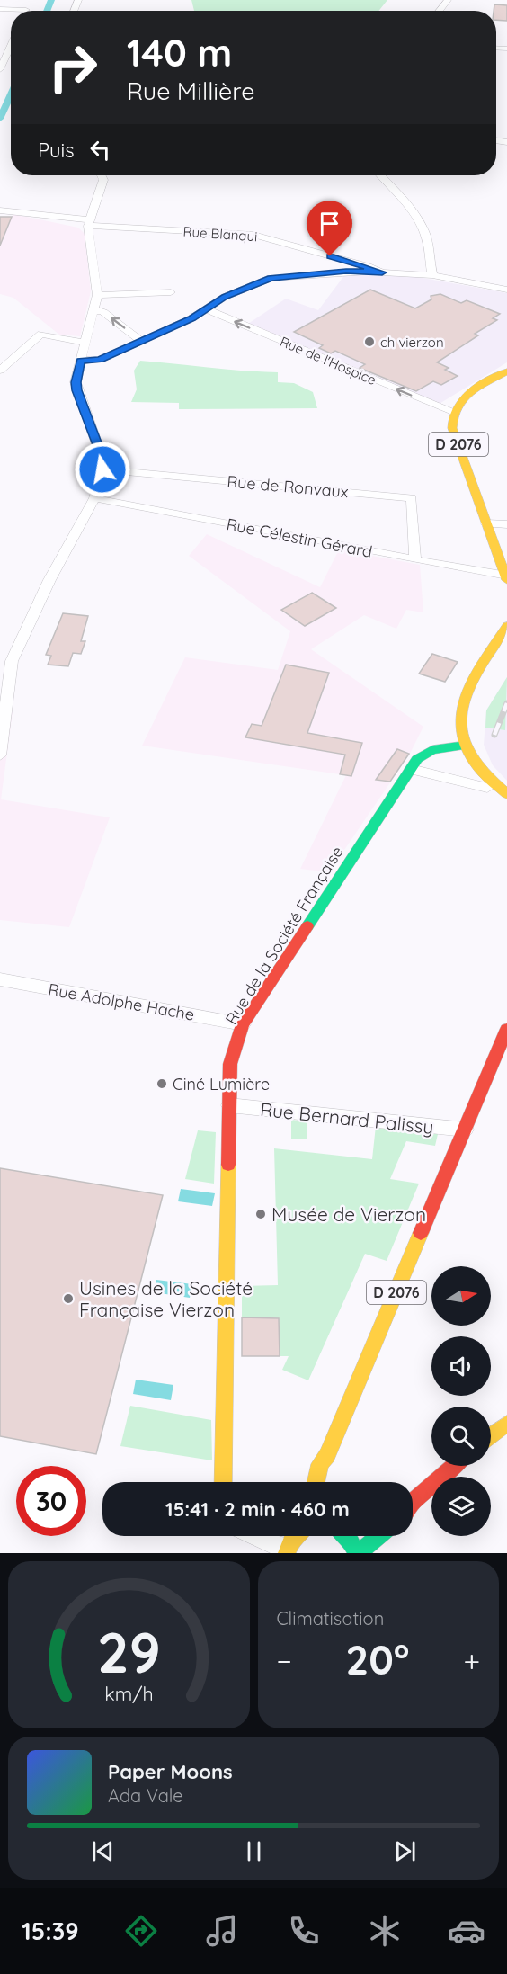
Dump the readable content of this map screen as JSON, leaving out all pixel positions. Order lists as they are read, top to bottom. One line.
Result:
{"streets":{"main road":["D 2076","Rue de la Société Française"],"street":["Rue Blanqui","Rue de l'Hospice","Rue de Ronvaux","Rue Célestin Gérard","Rue Adolphe Hache","Rue Bernard Palissy"]},"crossings":[["Rue de l'Hospice","D 2076"],["D 2076","Rue Célestin Gérard"],["D 2076","Rue Bernard Palissy"],["Rue de Ronvaux","Rue Célestin Gérard"],["Rue de la Société Française","Rue Adolphe Hache"],["Rue de la Société Française","Rue Bernard Palissy"]],"one_way":["Rue de l'Hospice"],"places":["ch vierzon","Ciné Lumière","Musée de Vierzon","Usines de la Société Française Vierzon"],"north":"right","page":{"turn":["140 m","Rue Millière"],"then":"Puis","limit":"30","trip":"15:41 · 2 min · 460 m","tile":"Climatisation","heat":["−","20°","+"],"song":["Paper Moons","Ada Vale"],"tabs":"15:39","gauge":["29","km/h"]}}
